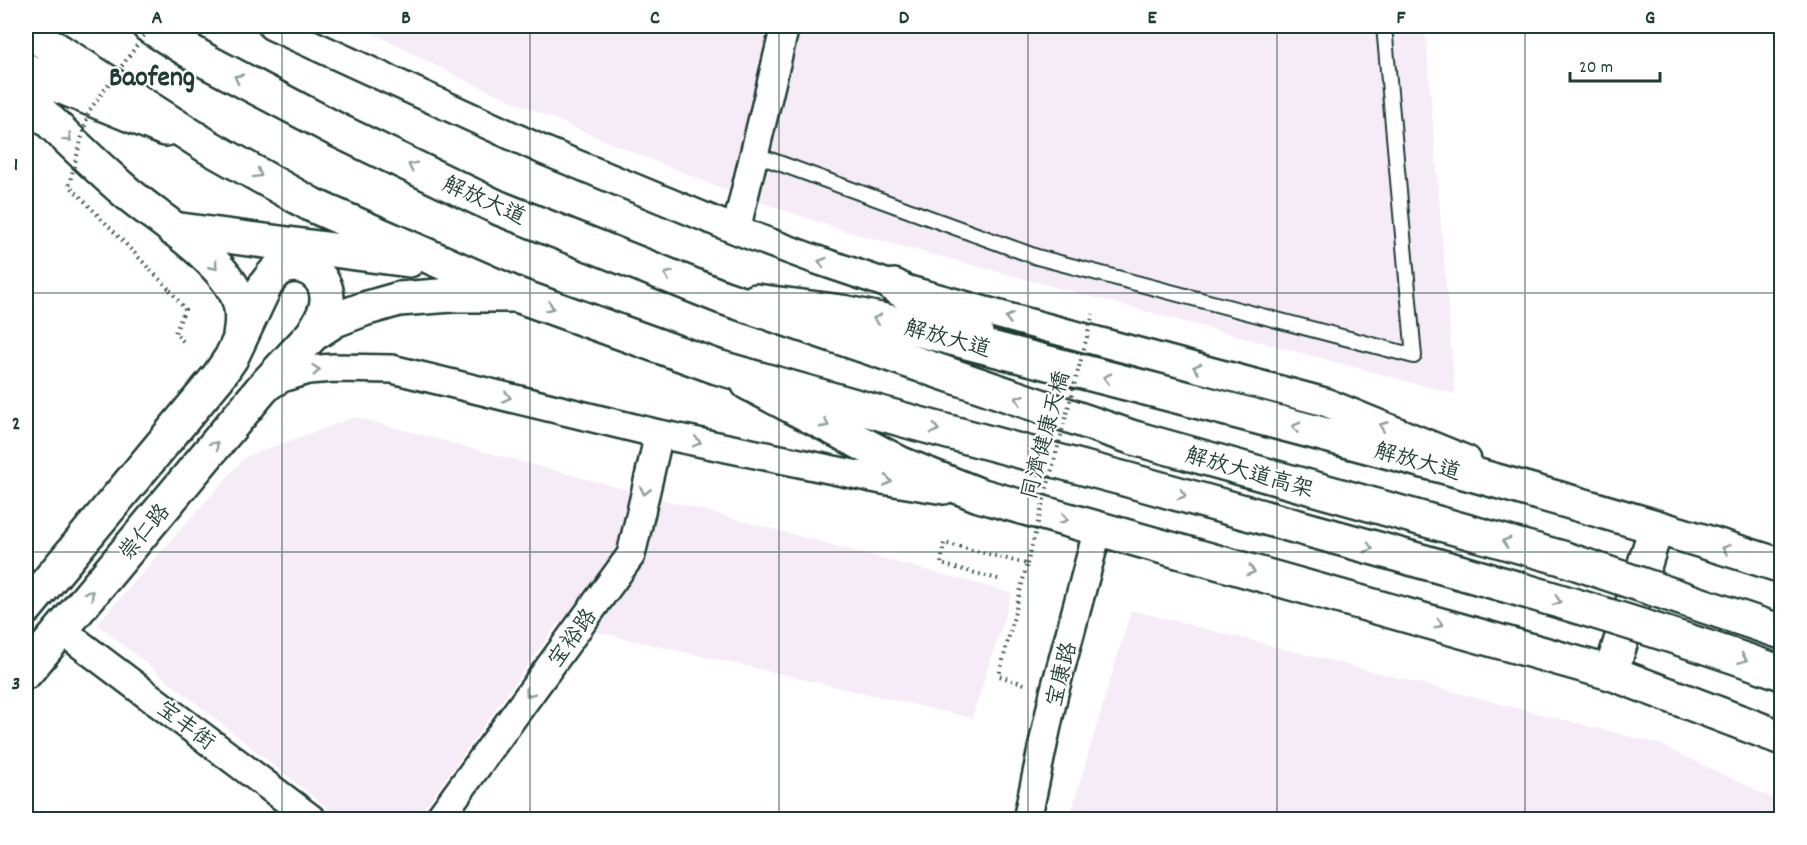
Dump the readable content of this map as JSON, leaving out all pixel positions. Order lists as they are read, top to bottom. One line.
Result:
{"streets":{"main road":["解放大道","解放大道高架","崇仁路"],"street":["宝裕路","宝康路","宝丰街"],"path":["同濟健康天橋"]},"crossings":[["解放大道","解放大道高架"],["崇仁路","宝丰街"]],"one_way":["宝裕路"],"districts":["Baofeng"],"scale_bar":"20 m","grid":{"columns":["A","B","C","D","E","F","G"],"rows":["1","2","3"]}}
